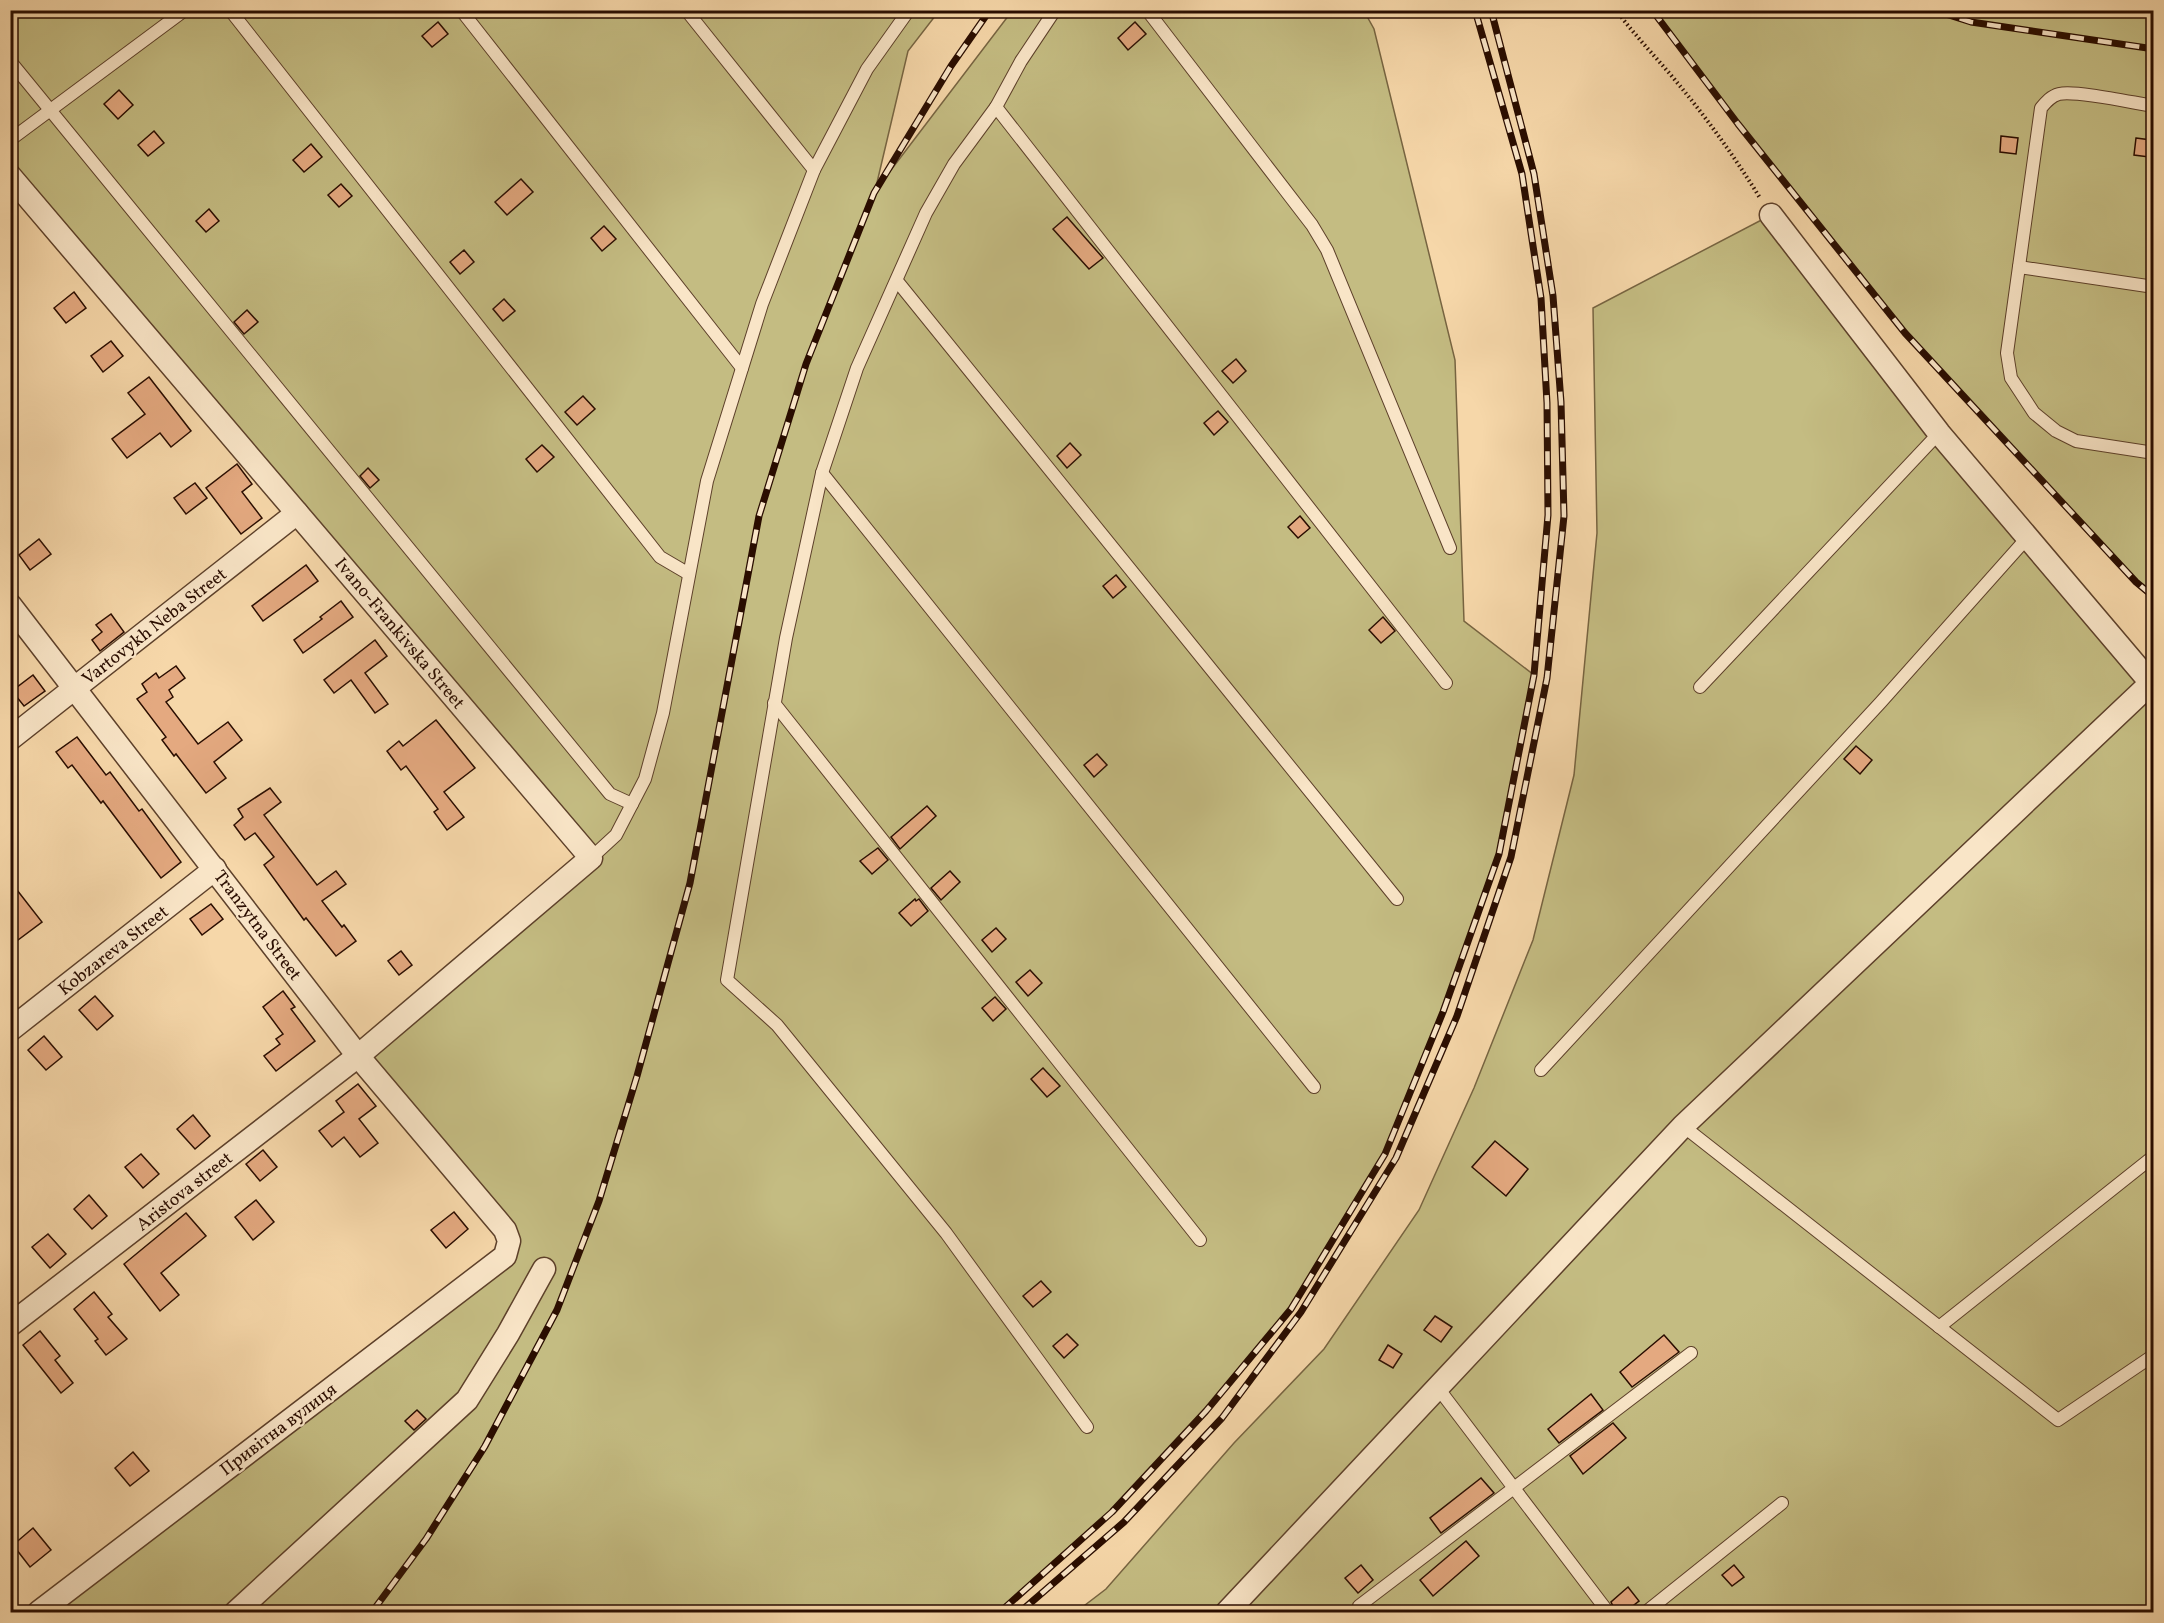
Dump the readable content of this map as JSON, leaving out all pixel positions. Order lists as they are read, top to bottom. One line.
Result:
{"streets":{"street":["Vartovykh Neba Street","Ivano-Frankivska Street","Tranzytna Street","Kobzareva Street","Aristova street","Привітна вулиця"]},"crossings":[["Vartovykh Neba Street","Ivano-Frankivska Street"],["Vartovykh Neba Street","Tranzytna Street"],["Tranzytna Street","Kobzareva Street"],["Tranzytna Street","Aristova street"],["Tranzytna Street","Привітна вулиця"]]}
